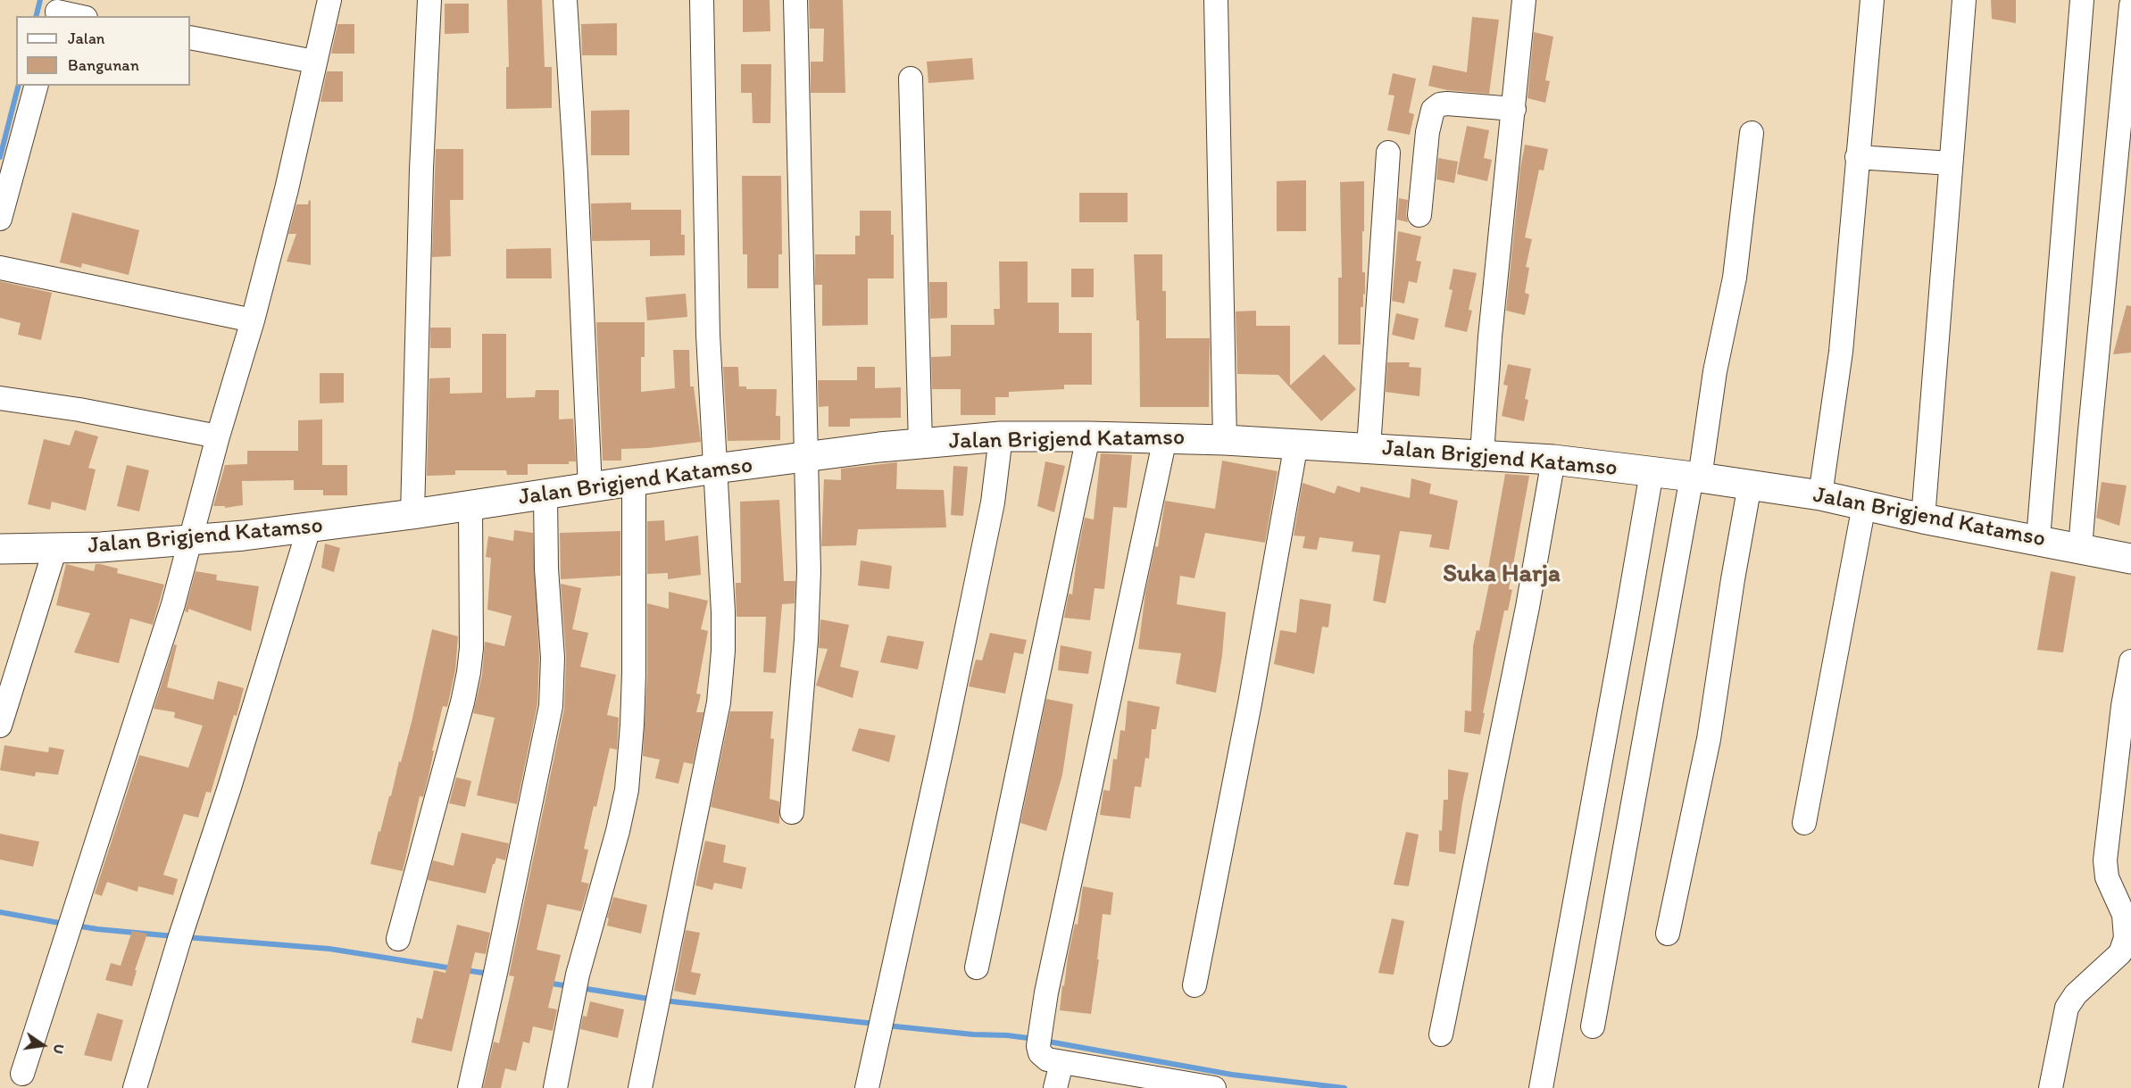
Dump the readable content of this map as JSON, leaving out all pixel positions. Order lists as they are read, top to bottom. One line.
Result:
{"streets":{"highway":["Jalan Brigjend Katamso"]},"districts":["Suka Harja"],"legend":["Jalan","Bangunan"],"north":"right"}
